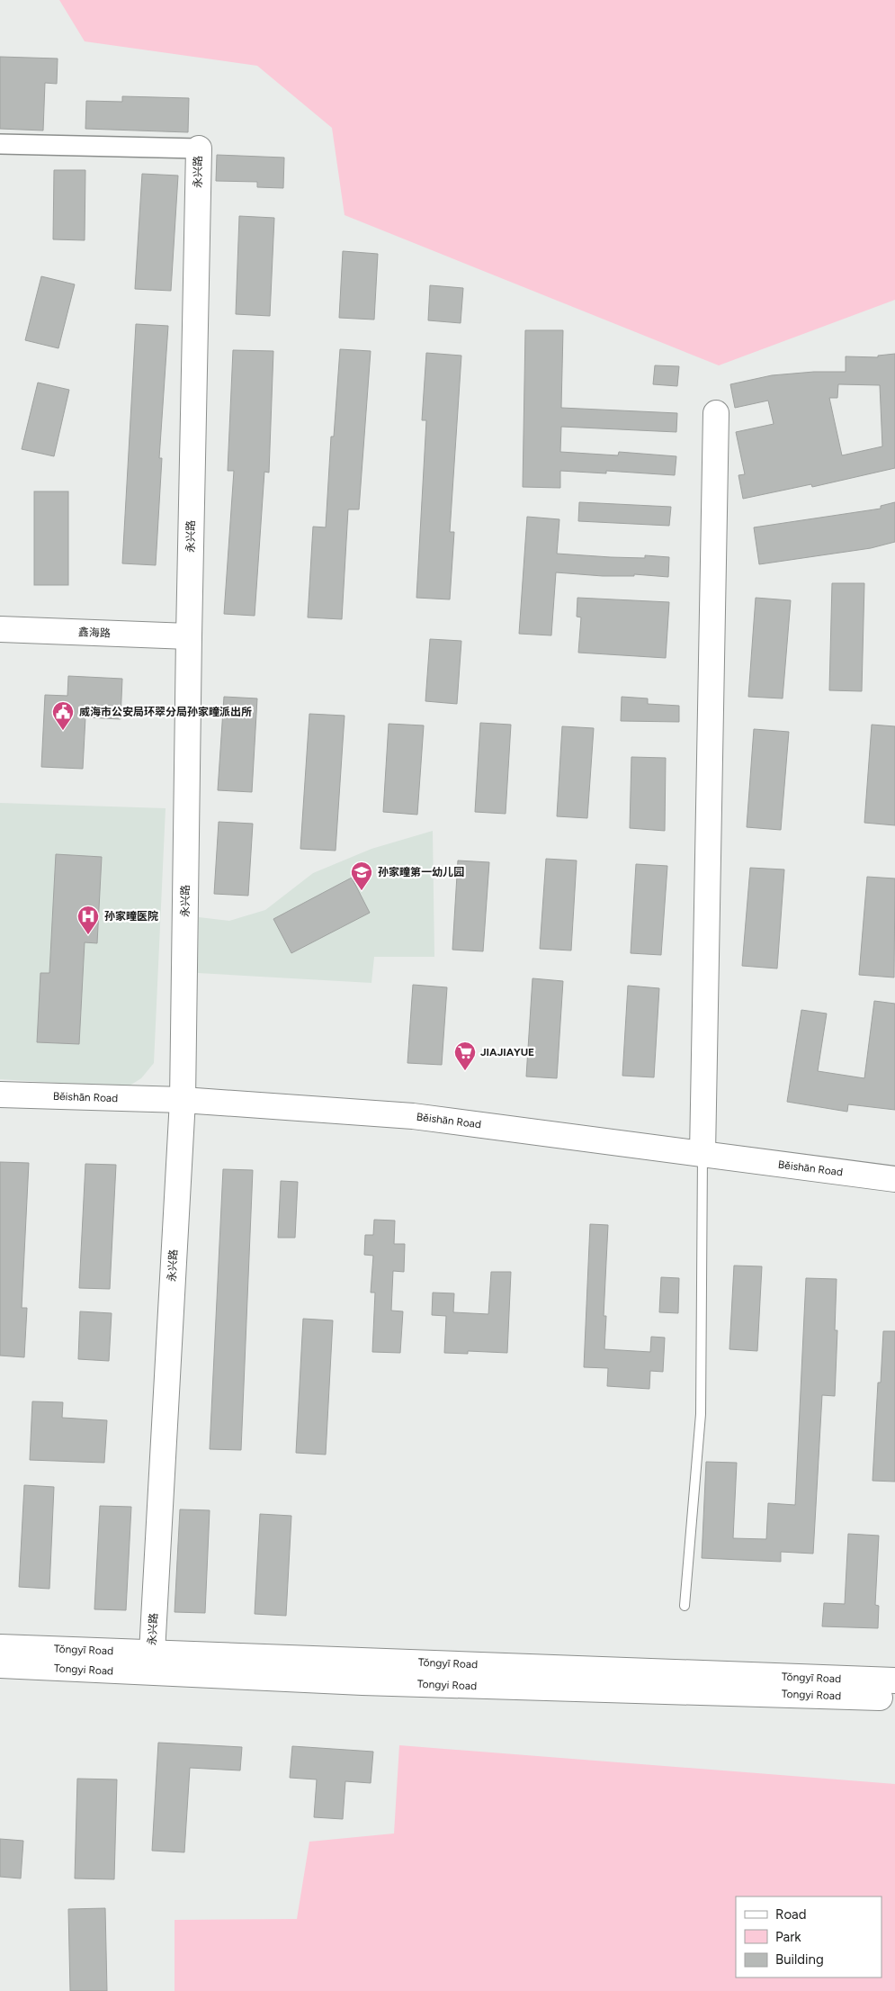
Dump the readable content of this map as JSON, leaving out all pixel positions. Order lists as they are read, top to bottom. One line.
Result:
{"streets":{"main road":["永兴路","鑫海路","Běishān Road","Tǒngyī Road","Tongyi Road"]},"crossings":[["永兴路","鑫海路"],["永兴路","Běishān Road"],["永兴路","Tǒngyī Road"]],"places":{"public building":["威海市公安局环翠分局孙家疃派出所"],"school or university":["孙家疃第一幼儿园"],"hospital":["孙家疃医院"],"supermarket":["JIAJIAYUE"]},"legend":["Road","Park","Building"]}
